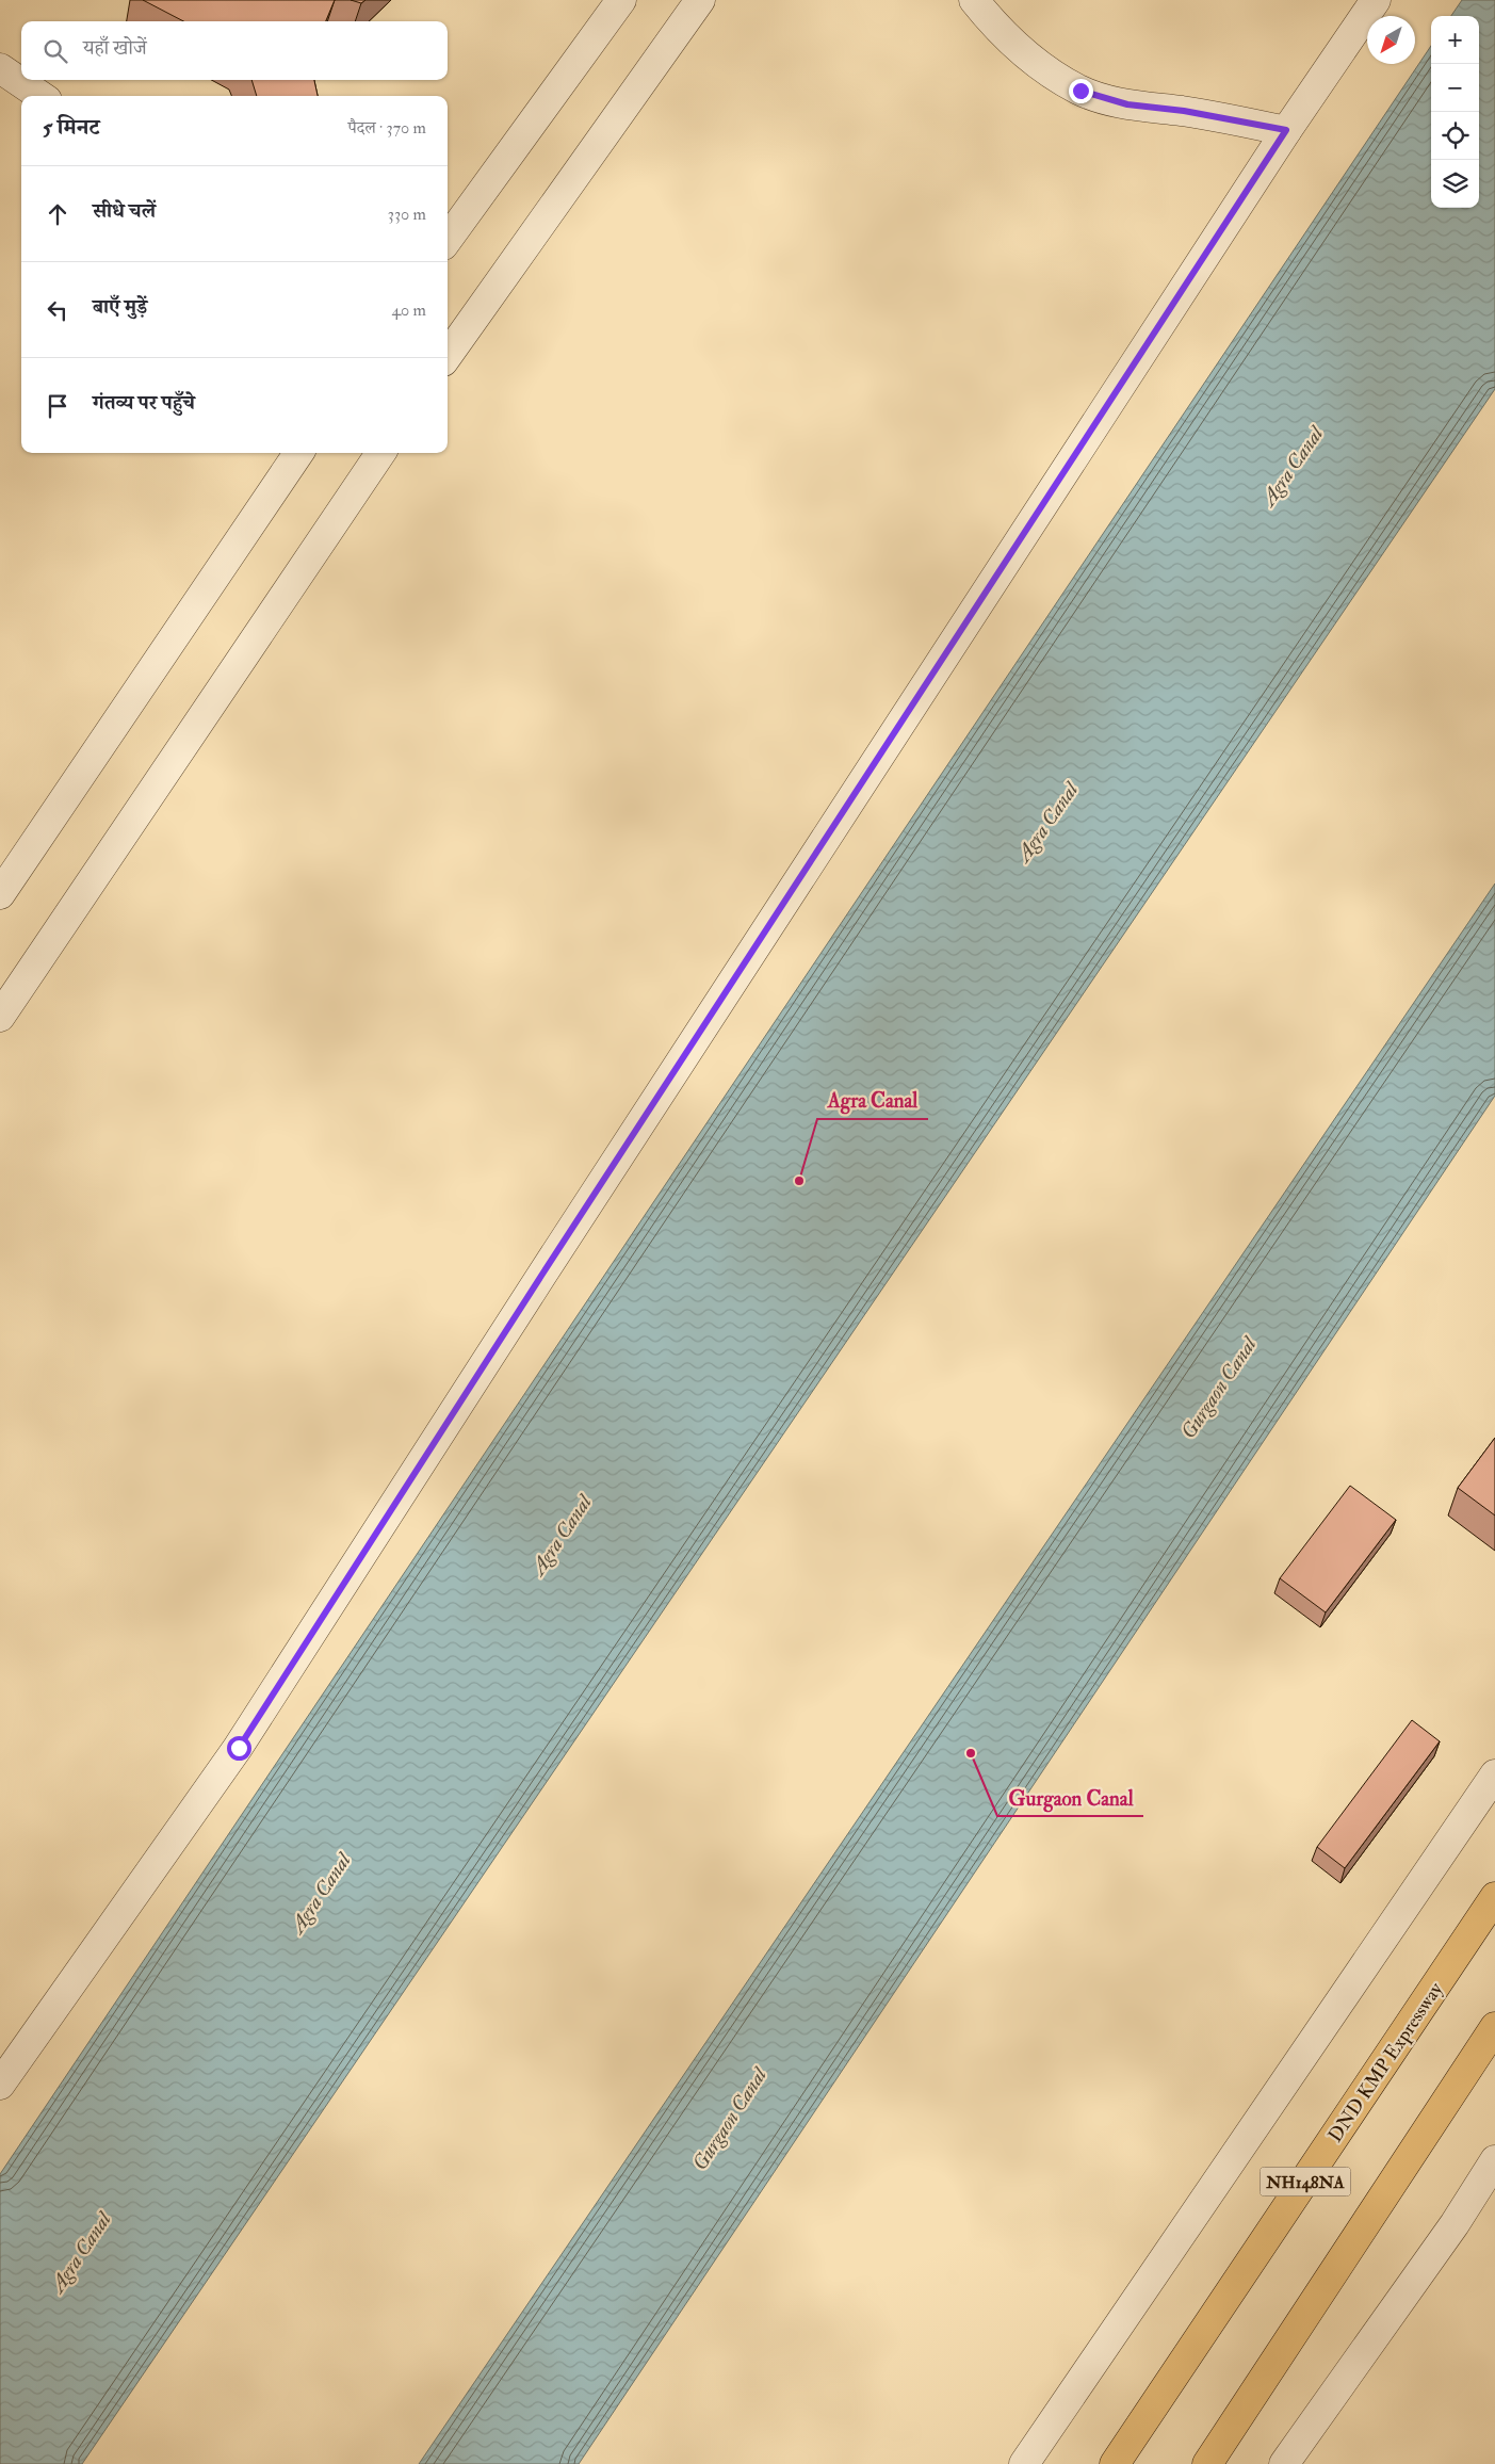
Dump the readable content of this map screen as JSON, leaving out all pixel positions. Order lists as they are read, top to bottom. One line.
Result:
{"streets":{"highway":["DND KMP Expressway","NH148NA"]},"water":["Agra Canal","Gurgaon Canal"],"places":["Agra Canal","Gurgaon Canal"],"north":"bottom left","page":{"map_buttons":["+","−"],"search":"यहाँ खोजें","heading":["5 मिनट","पैदल · 370 m"],"list":[["सीधे चलें","330 m"],["बाएँ मुड़ें","40 m"],"गंतव्य पर पहुँचे"]}}
